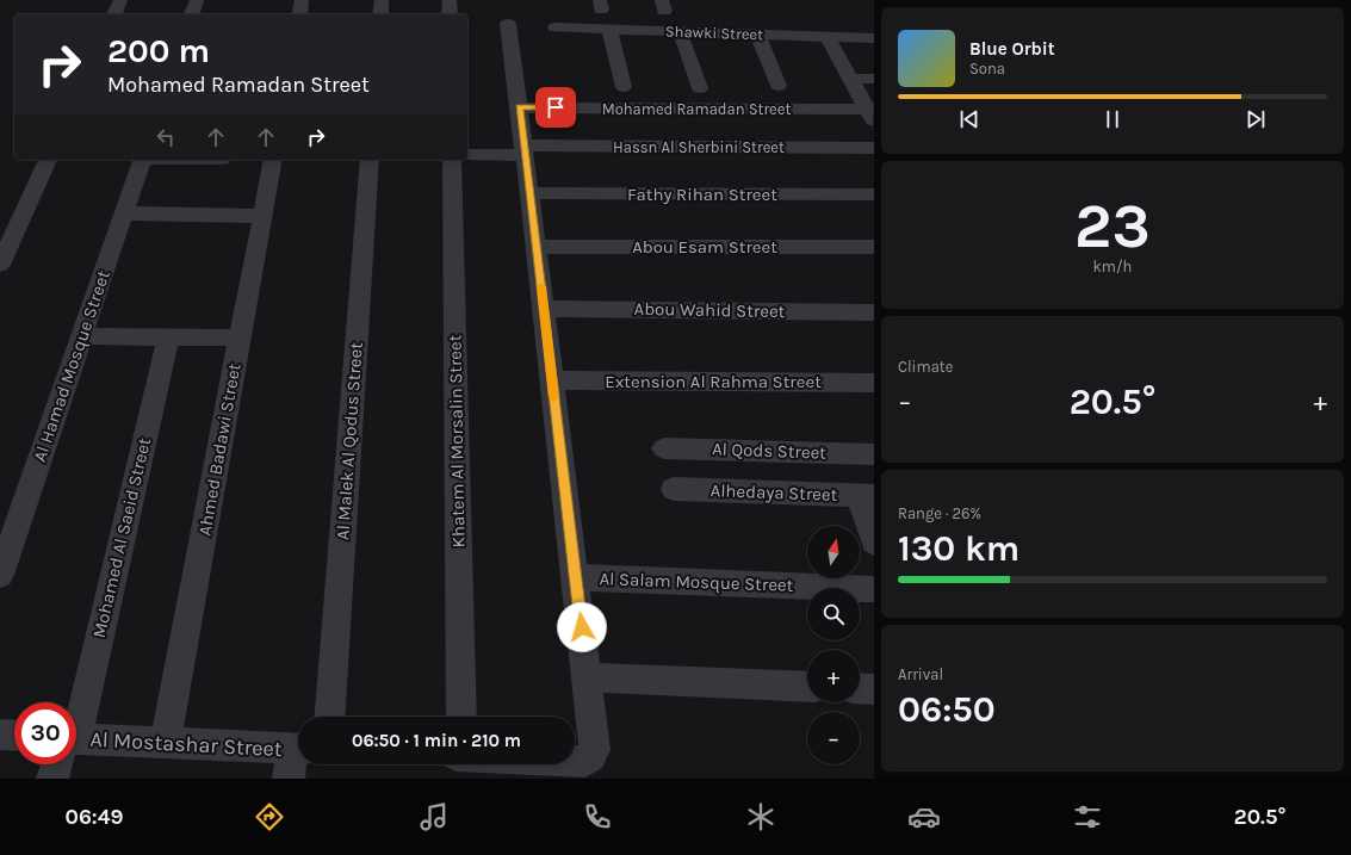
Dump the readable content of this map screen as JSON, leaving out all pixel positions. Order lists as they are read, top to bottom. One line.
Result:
{"streets":{"street":["Shawki Street","Mohamed Ramadan Street","Hassn Al Sherbini Street","Fathy Rihan Street","Abou Esam Street","Abou Wahid Street","Al Hamad Mosque Street","Extension Al Rahma Street","Al Malek Al Qodus Street","Khatem Al Morsalin Street","Ahmed Badawi Street","Al Qods Street","Alhedaya Street","Mohamed Al Saeid Street","Al Salam Mosque Street","Al Mostashar Street"]},"crossings":[["Ahmed Badawi Street","Al Mostashar Street"]],"north":"top","page":{"turn":["200 m","Mohamed Ramadan Street"],"song":["Blue Orbit","Sona"],"tile":[["23","km/h"],"Climate",["Range · 26%","130 km"],["Arrival","06:50"]],"heat":["−","20.5°","+"],"map_buttons":["+","−"],"limit":"30","trip":"06:50 · 1 min · 210 m","tabs":["06:49","20.5°"]}}
